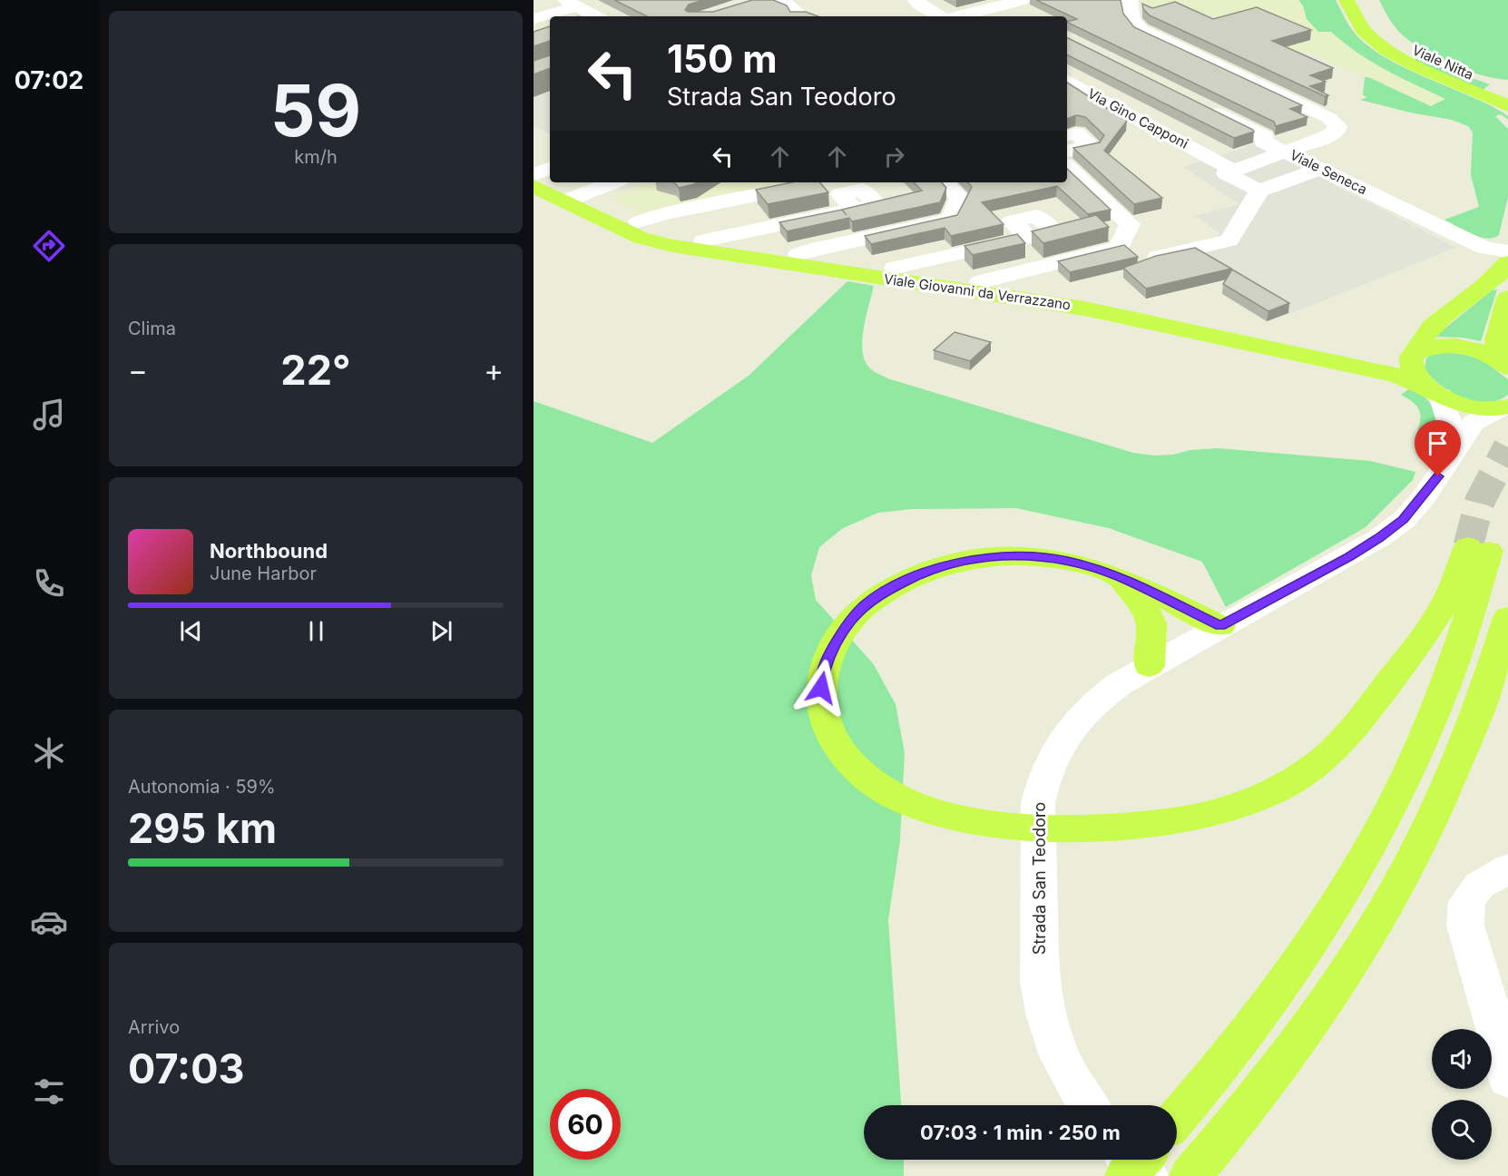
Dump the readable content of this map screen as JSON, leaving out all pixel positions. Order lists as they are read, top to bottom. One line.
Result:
{"streets":{"main road":["Viale Nitta","Viale Giovanni da Verrazzano"],"street":["Via Gino Capponi","Viale Seneca","Strada San Teodoro"]},"crossings":[["Viale Giovanni da Verrazzano","Strada San Teodoro"]],"page":{"tabs":"07:02","tile":[["59","km/h"],"Clima",["Autonomia · 59%","295 km"],["Arrivo","07:03"]],"turn":["150 m","Strada San Teodoro"],"heat":["−","22°","+"],"song":["Northbound","June Harbor"],"limit":"60","trip":"07:03 · 1 min · 250 m"}}
